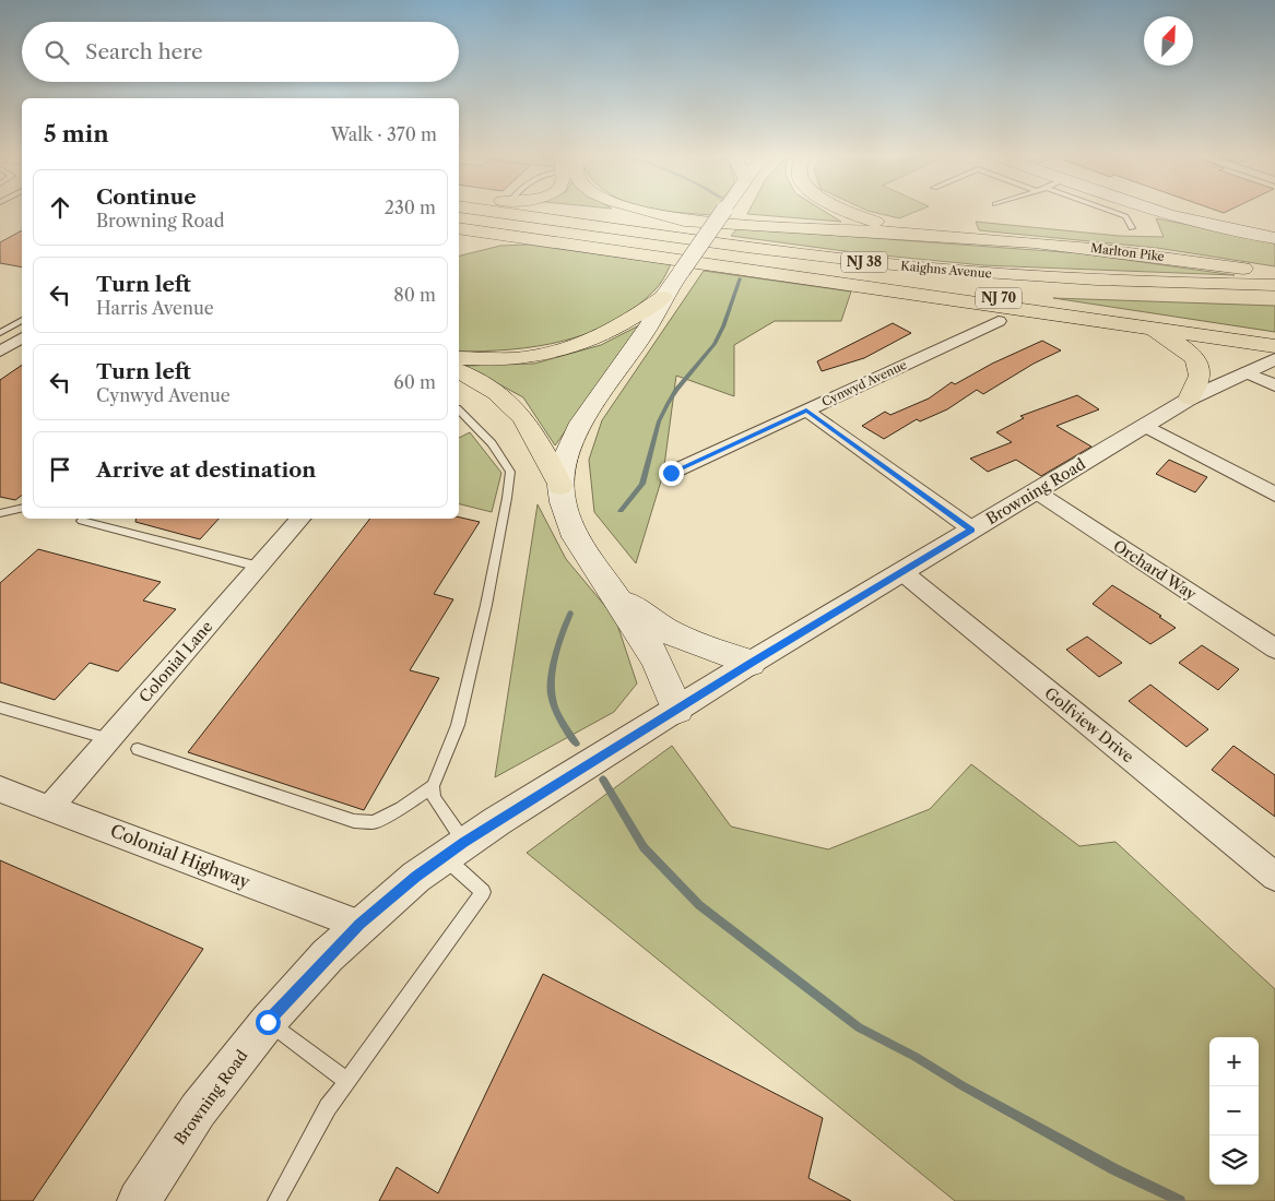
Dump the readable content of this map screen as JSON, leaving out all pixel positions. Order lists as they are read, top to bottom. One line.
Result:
{"streets":{"highway":["Marlton Pike","NJ 38","Kaighns Avenue","NJ 70"],"street":["Cynwyd Avenue","Browning Road","Orchard Way","Colonial Lane","Golfview Drive","Colonial Highway"]},"crossings":[["Kaighns Avenue","NJ 70"],["Browning Road","Orchard Way"],["Browning Road","Golfview Drive"],["Browning Road","Colonial Highway"],["Colonial Lane","Colonial Highway"]],"north":"top right","page":{"search":"Search here","heading":["5 min","Walk · 370 m"],"list":[["Continue","Browning Road","230 m"],["Turn left","Harris Avenue","80 m"],["Turn left","Cynwyd Avenue","60 m"],"Arrive at destination"],"map_buttons":["+","−"]}}
